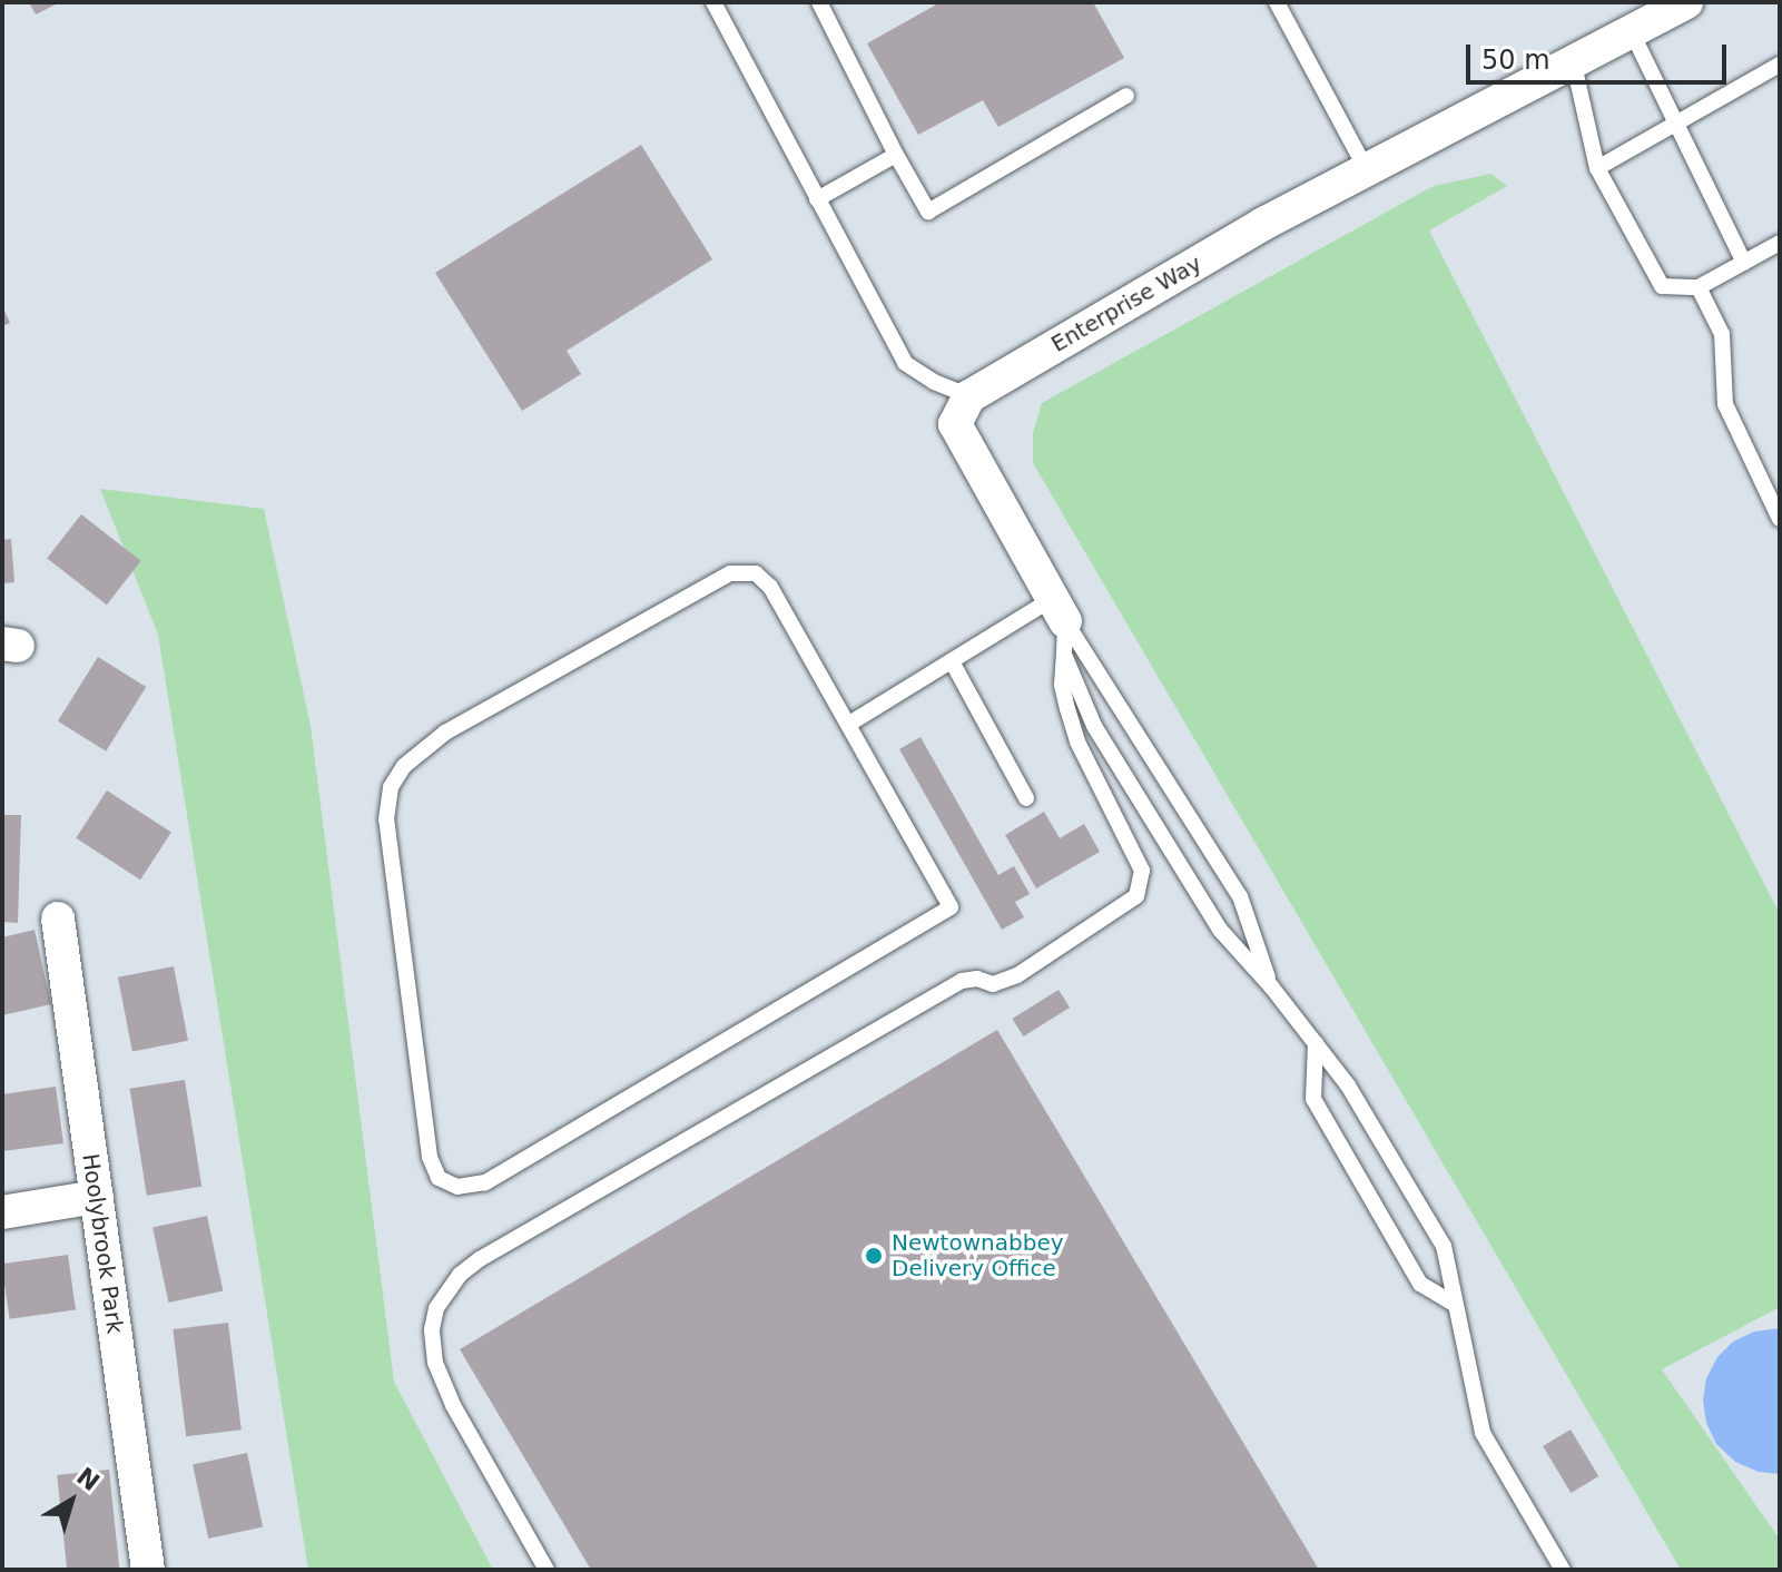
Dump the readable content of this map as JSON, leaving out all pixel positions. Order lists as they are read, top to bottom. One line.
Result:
{"streets":{"street":["Enterprise Way","Hoolybrook Park"]},"places":["Newtownabbey Delivery Office"],"scale_bar":"50 m","north":"top right"}
